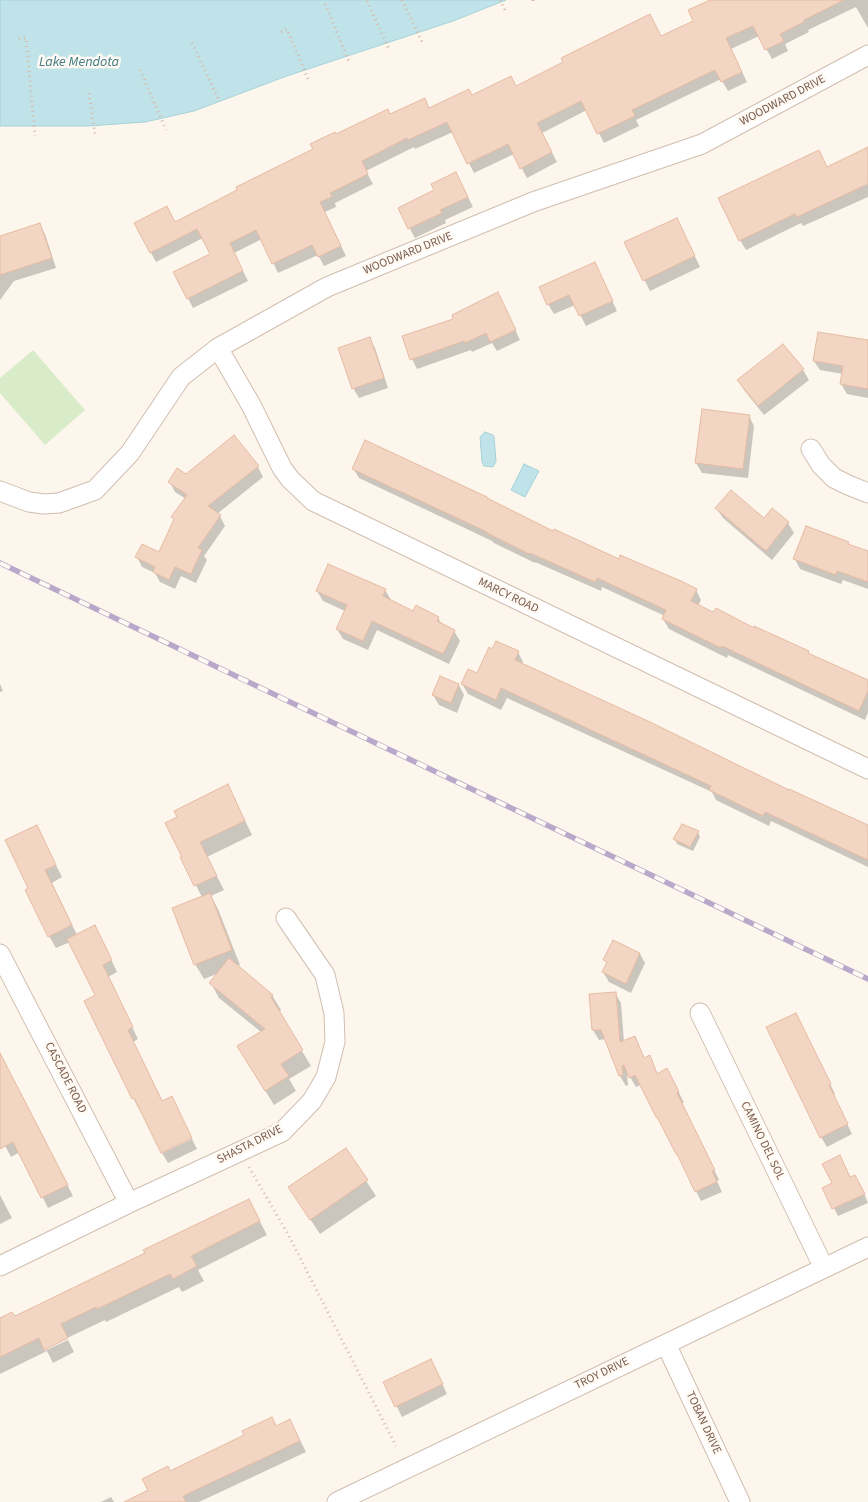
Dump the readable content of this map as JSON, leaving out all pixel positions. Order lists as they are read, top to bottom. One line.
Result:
{"streets":{"street":["WOODWARD DRIVE","MARCY ROAD","CASCADE ROAD","CAMINO DEL SOL","SHASTA DRIVE","TROY DRIVE","TOBAN DRIVE"]},"crossings":[["WOODWARD DRIVE","MARCY ROAD"],["CASCADE ROAD","SHASTA DRIVE"],["CAMINO DEL SOL","TROY DRIVE"],["TROY DRIVE","TOBAN DRIVE"]],"water":["Lake Mendota"]}
